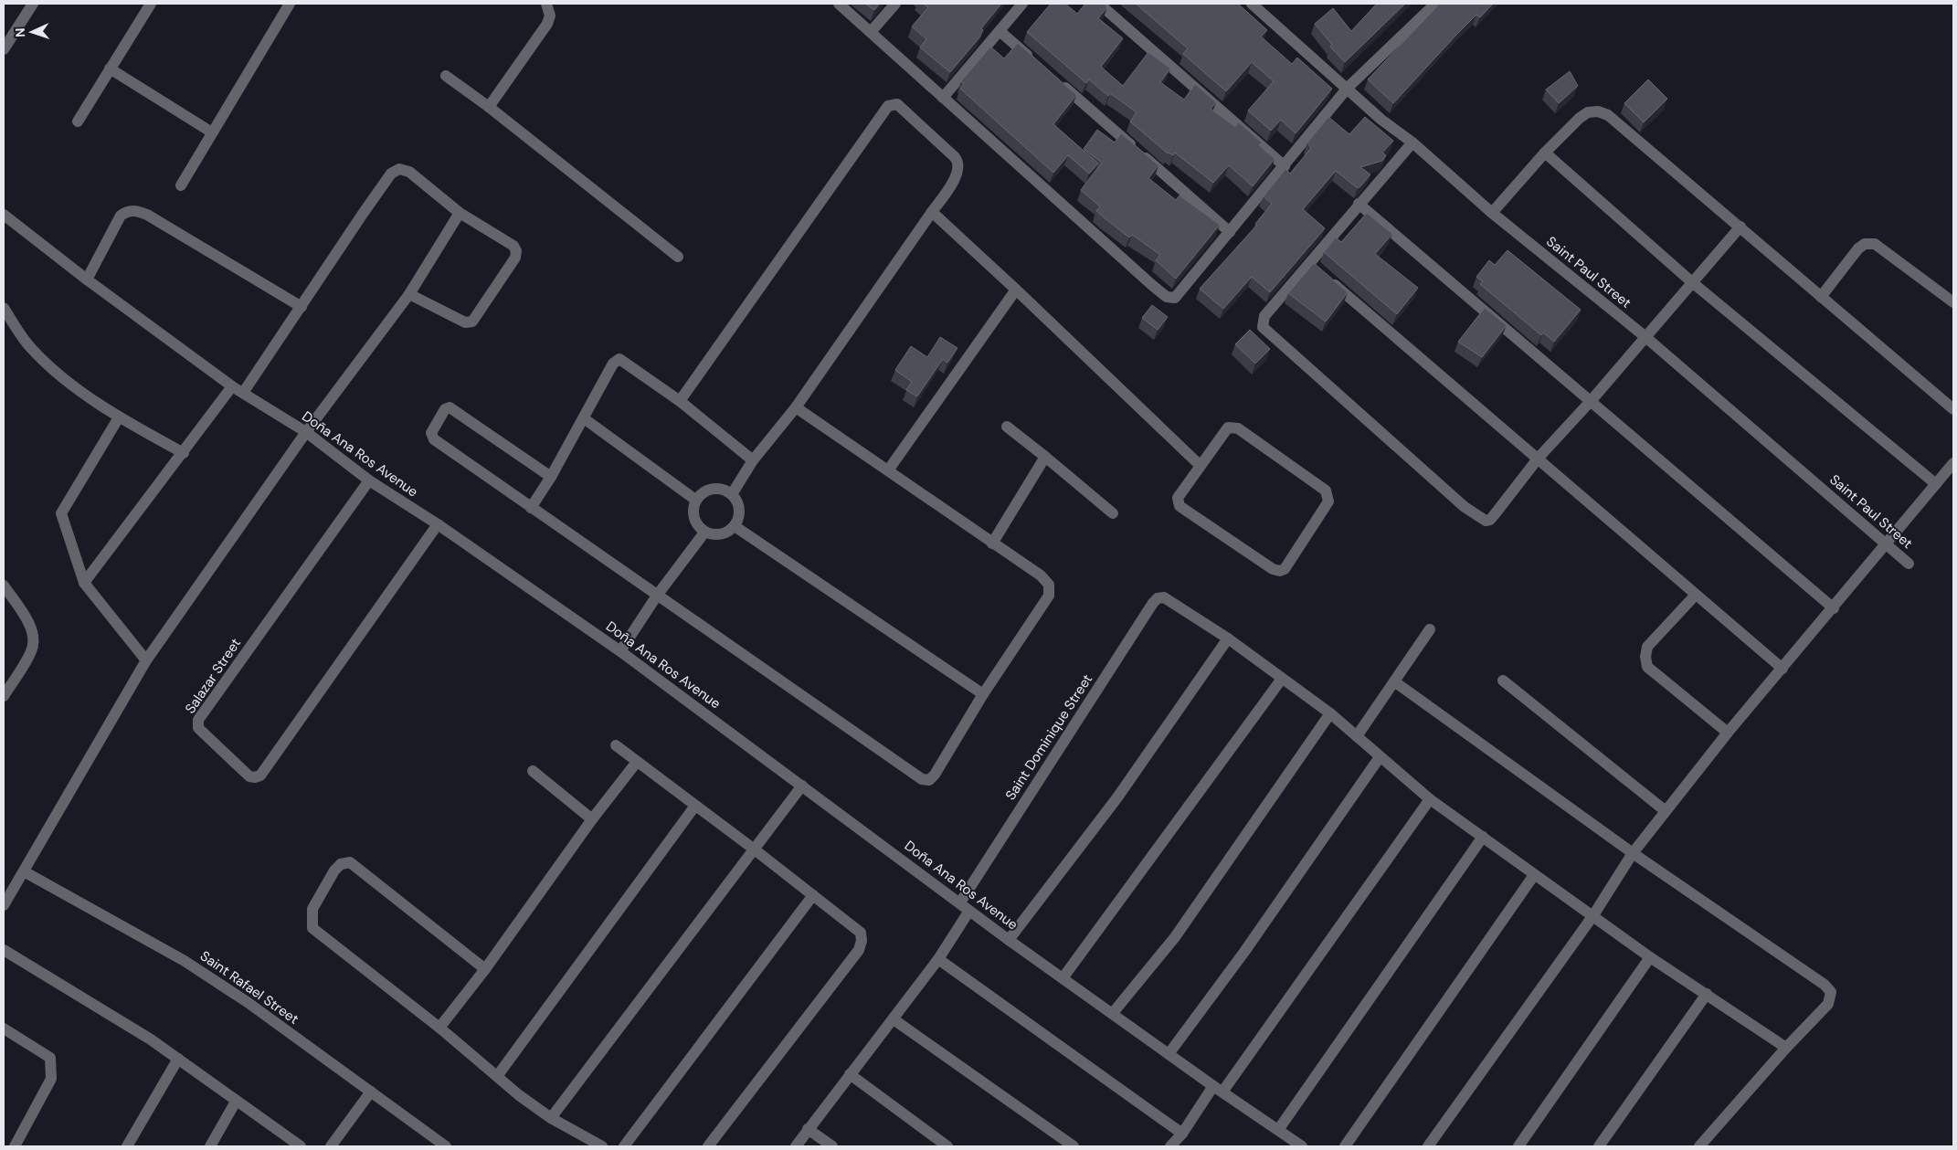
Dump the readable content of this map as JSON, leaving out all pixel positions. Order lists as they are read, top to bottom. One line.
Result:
{"streets":{"street":["Saint Paul Street","Doña Ana Ros Avenue","Salazar Street","Saint Dominique Street","Saint Rafael Street"]},"crossings":[["Doña Ana Ros Avenue","Salazar Street"],["Doña Ana Ros Avenue","Saint Dominique Street"]],"north":"left"}
